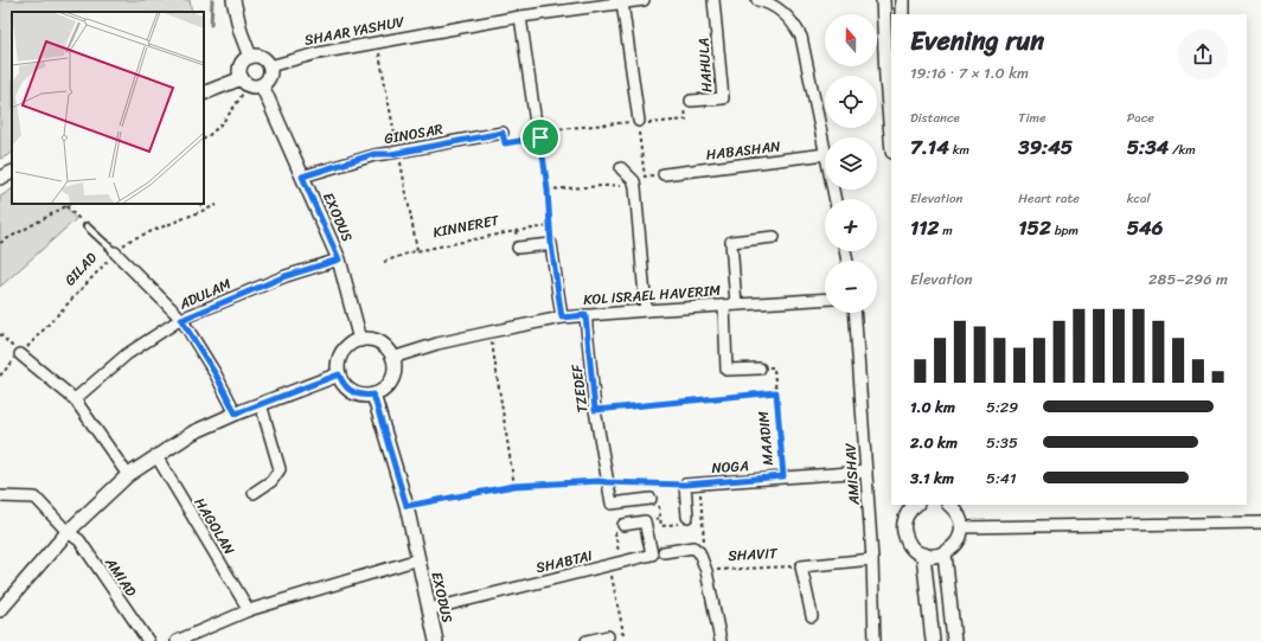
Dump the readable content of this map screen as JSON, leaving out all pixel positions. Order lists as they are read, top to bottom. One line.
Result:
{"streets":{"street":["SHAAR YASHUV","HAHULA","GINOSAR","HABASHAN","EXODUS","ADULAM","KOL ISRAEL HAVERIM","TZEDEF","NOGA","AMISHAV","HAGOLAN","SHABTAI","AMIAD"],"path":["KINNERET","GILAD","MAADIM","SHAVIT"]},"crossings":[["SHAAR YASHUV","EXODUS"],["GINOSAR","EXODUS"],["EXODUS","ADULAM"],["EXODUS","KOL ISRAEL HAVERIM"],["EXODUS","SHABTAI"],["KOL ISRAEL HAVERIM","TZEDEF"],["MAADIM","NOGA"],["NOGA","AMISHAV"]],"north":"top","page":{"map_buttons":["+","−"],"heading":["Evening run","19:16 · 7 × 1.0 km"],"stats":[["Distance","7.14 km"],["Time","39:45"],["Pace","5:34 /km"],["Elevation","112 m"],["Heart rate","152 bpm"],["kcal","546"]],"chart":["Elevation","285–296 m"],"list":[{"name":"1.0 km","note":"5:29"},{"name":"2.0 km","note":"5:35"},{"name":"3.1 km","note":"5:41"}]}}
